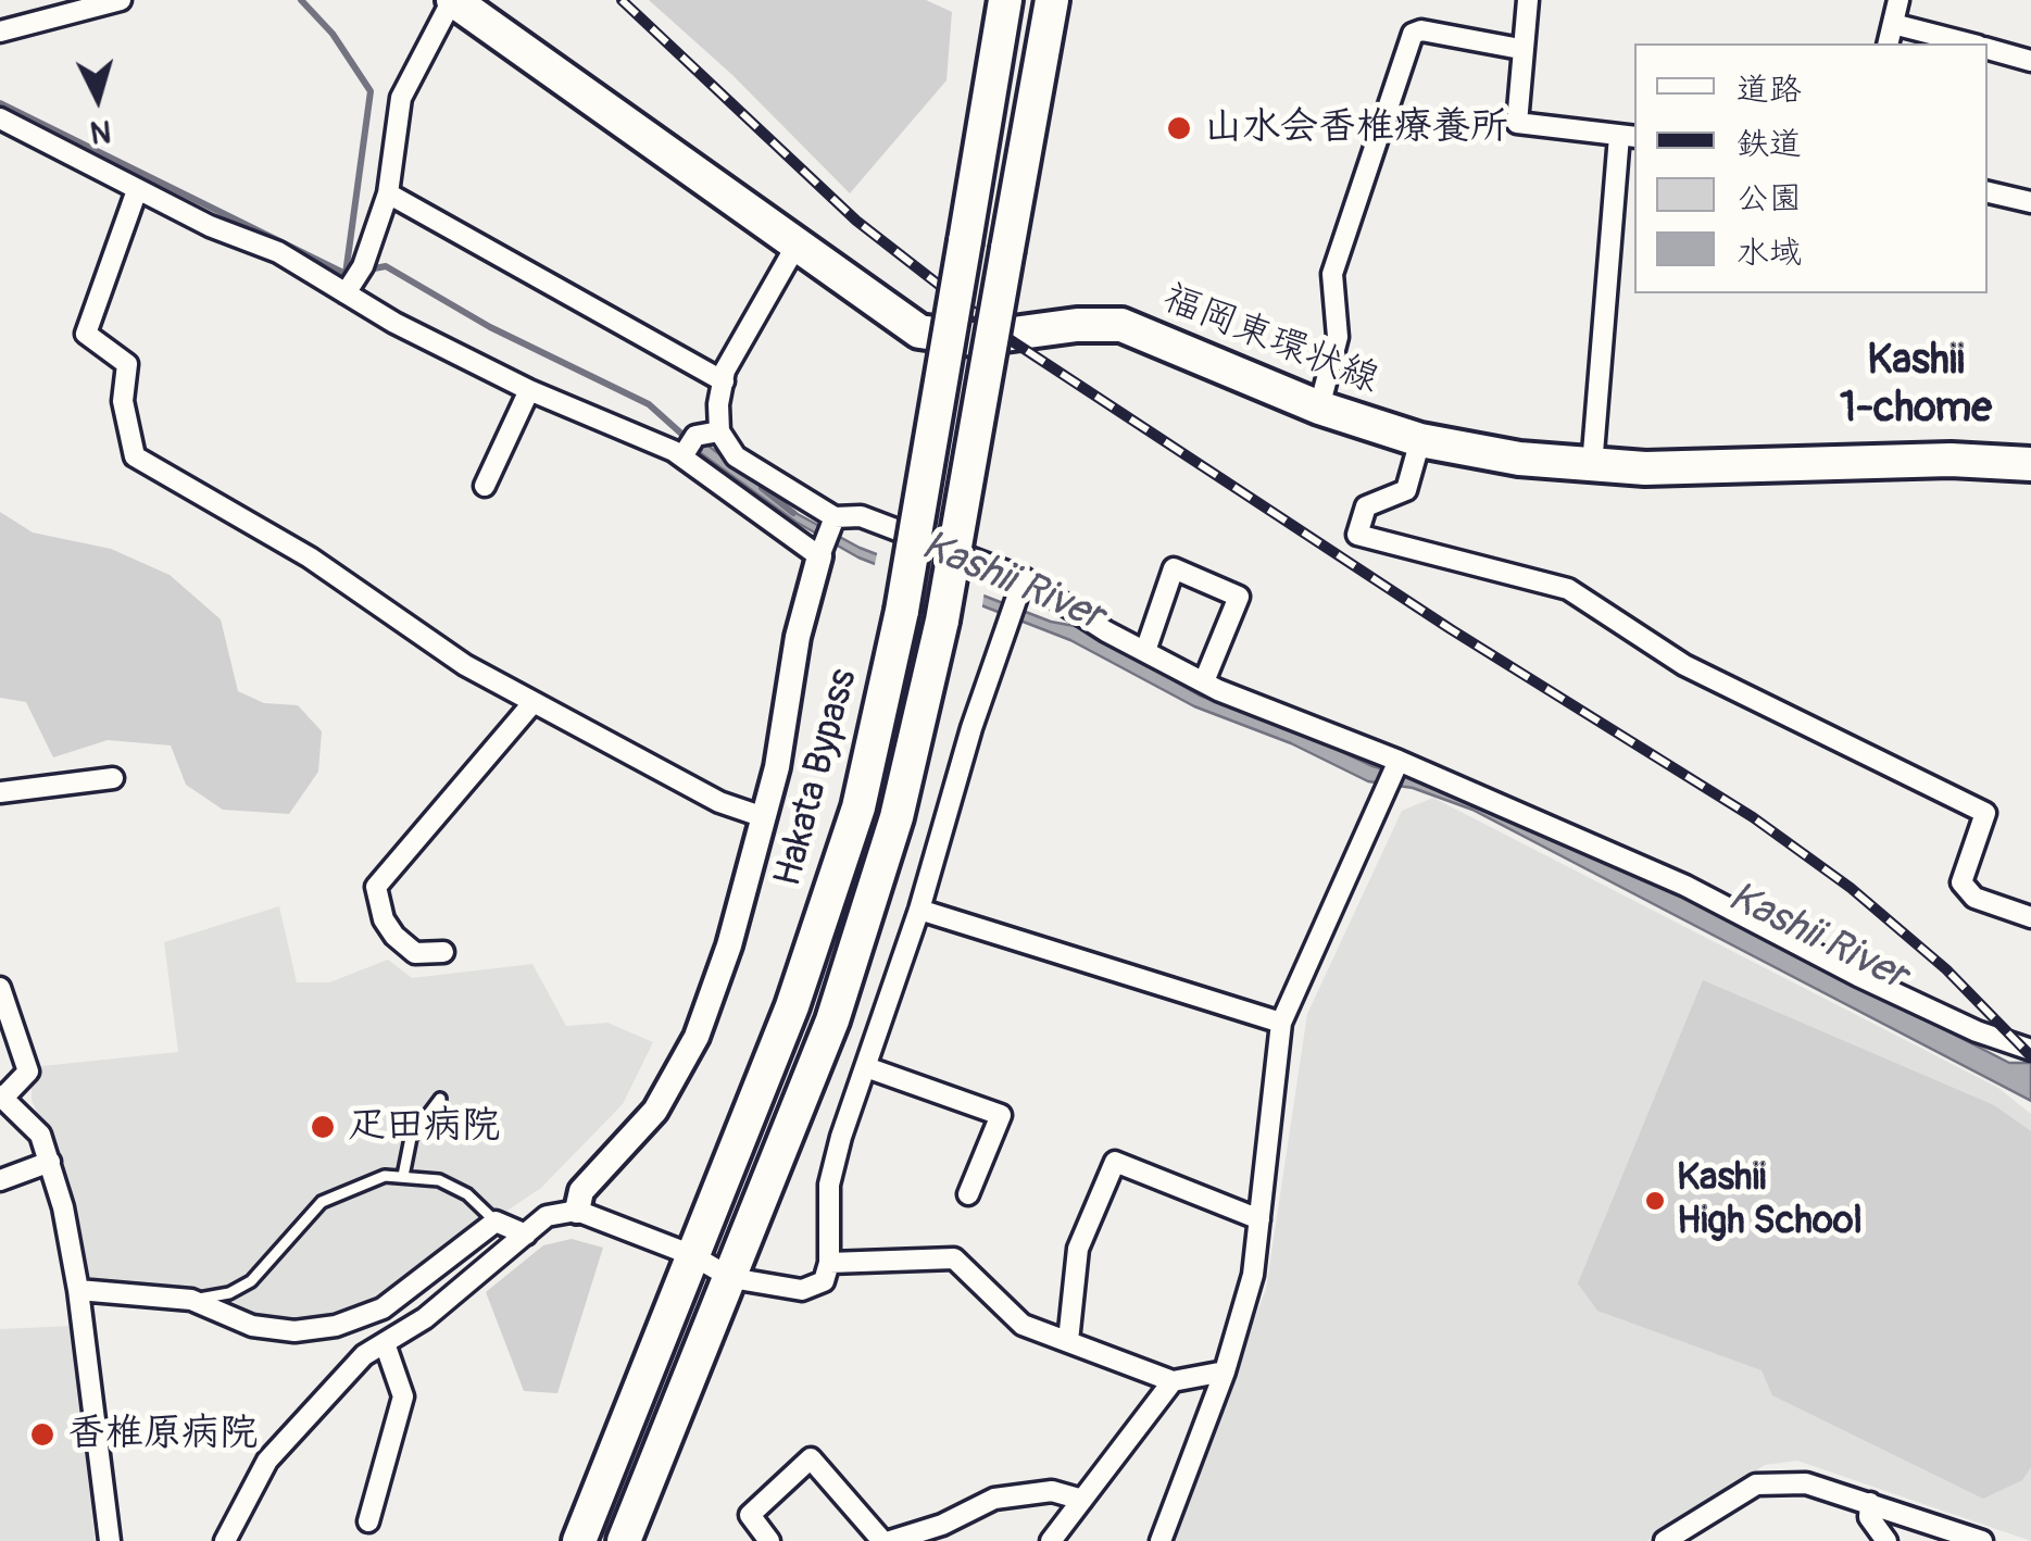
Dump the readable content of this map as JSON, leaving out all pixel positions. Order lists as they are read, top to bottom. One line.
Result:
{"streets":{"main road":["福岡東環状線","Hakata Bypass"]},"districts":["Kashii 1-chome"],"water":["Kashii River"],"places":["山水会香椎療養所","疋田病院","Kashii High School","香椎原病院"],"legend":["道路","鉄道","公園","水域"],"north":"bottom"}
